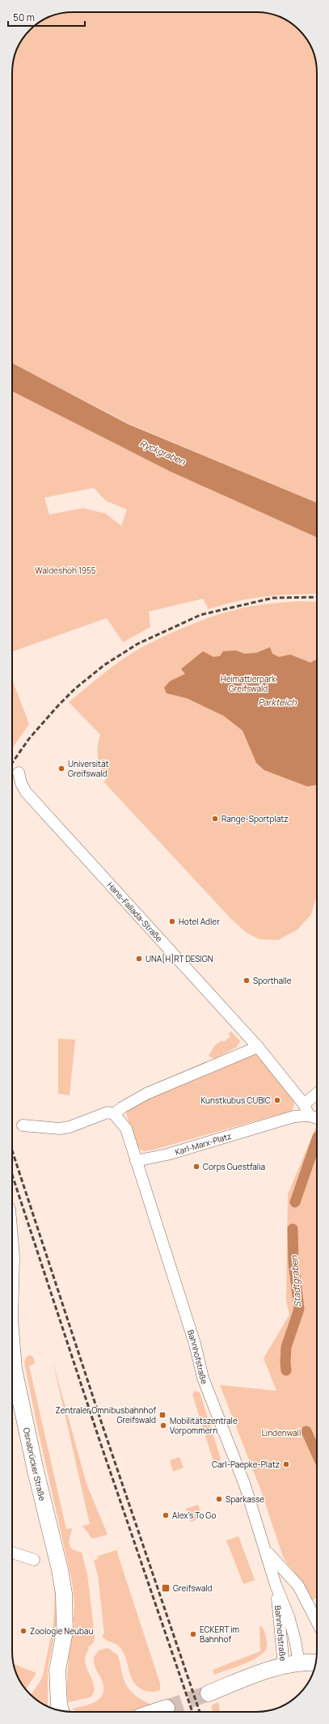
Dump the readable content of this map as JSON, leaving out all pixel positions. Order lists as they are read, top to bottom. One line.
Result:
{"streets":{"main road":["Bahnhofstraße","Osnabrücker Straße"],"street":["Hans-Fallada-Straße","Karl-Marx-Platz"]},"crossings":[["Hans-Fallada-Straße","Karl-Marx-Platz"],["Karl-Marx-Platz","Bahnhofstraße"]],"water":["Ryckgraben","Parkteich","Stadtgraben"],"parks":["Waldeshöh 1955","Heimattierpark Greifswald","Lindenwall"],"places":{"other":["Universität Greifswald","Range-Sportplatz","Hotel Adler","UNA[H]RT DESIGN","Sporthalle","Kunstkubus CUBIC","Corps Guestfalia","Mobilitätszentrale Vorpommern","Carl-Paepke-Platz","Sparkasse","Alex's To Go","Zoologie Neubau","ECKERT im Bahnhof"],"transit":["Zentraler Omnibusbahnhof Greifswald","Greifswald"]},"scale_bar":"50 m"}
